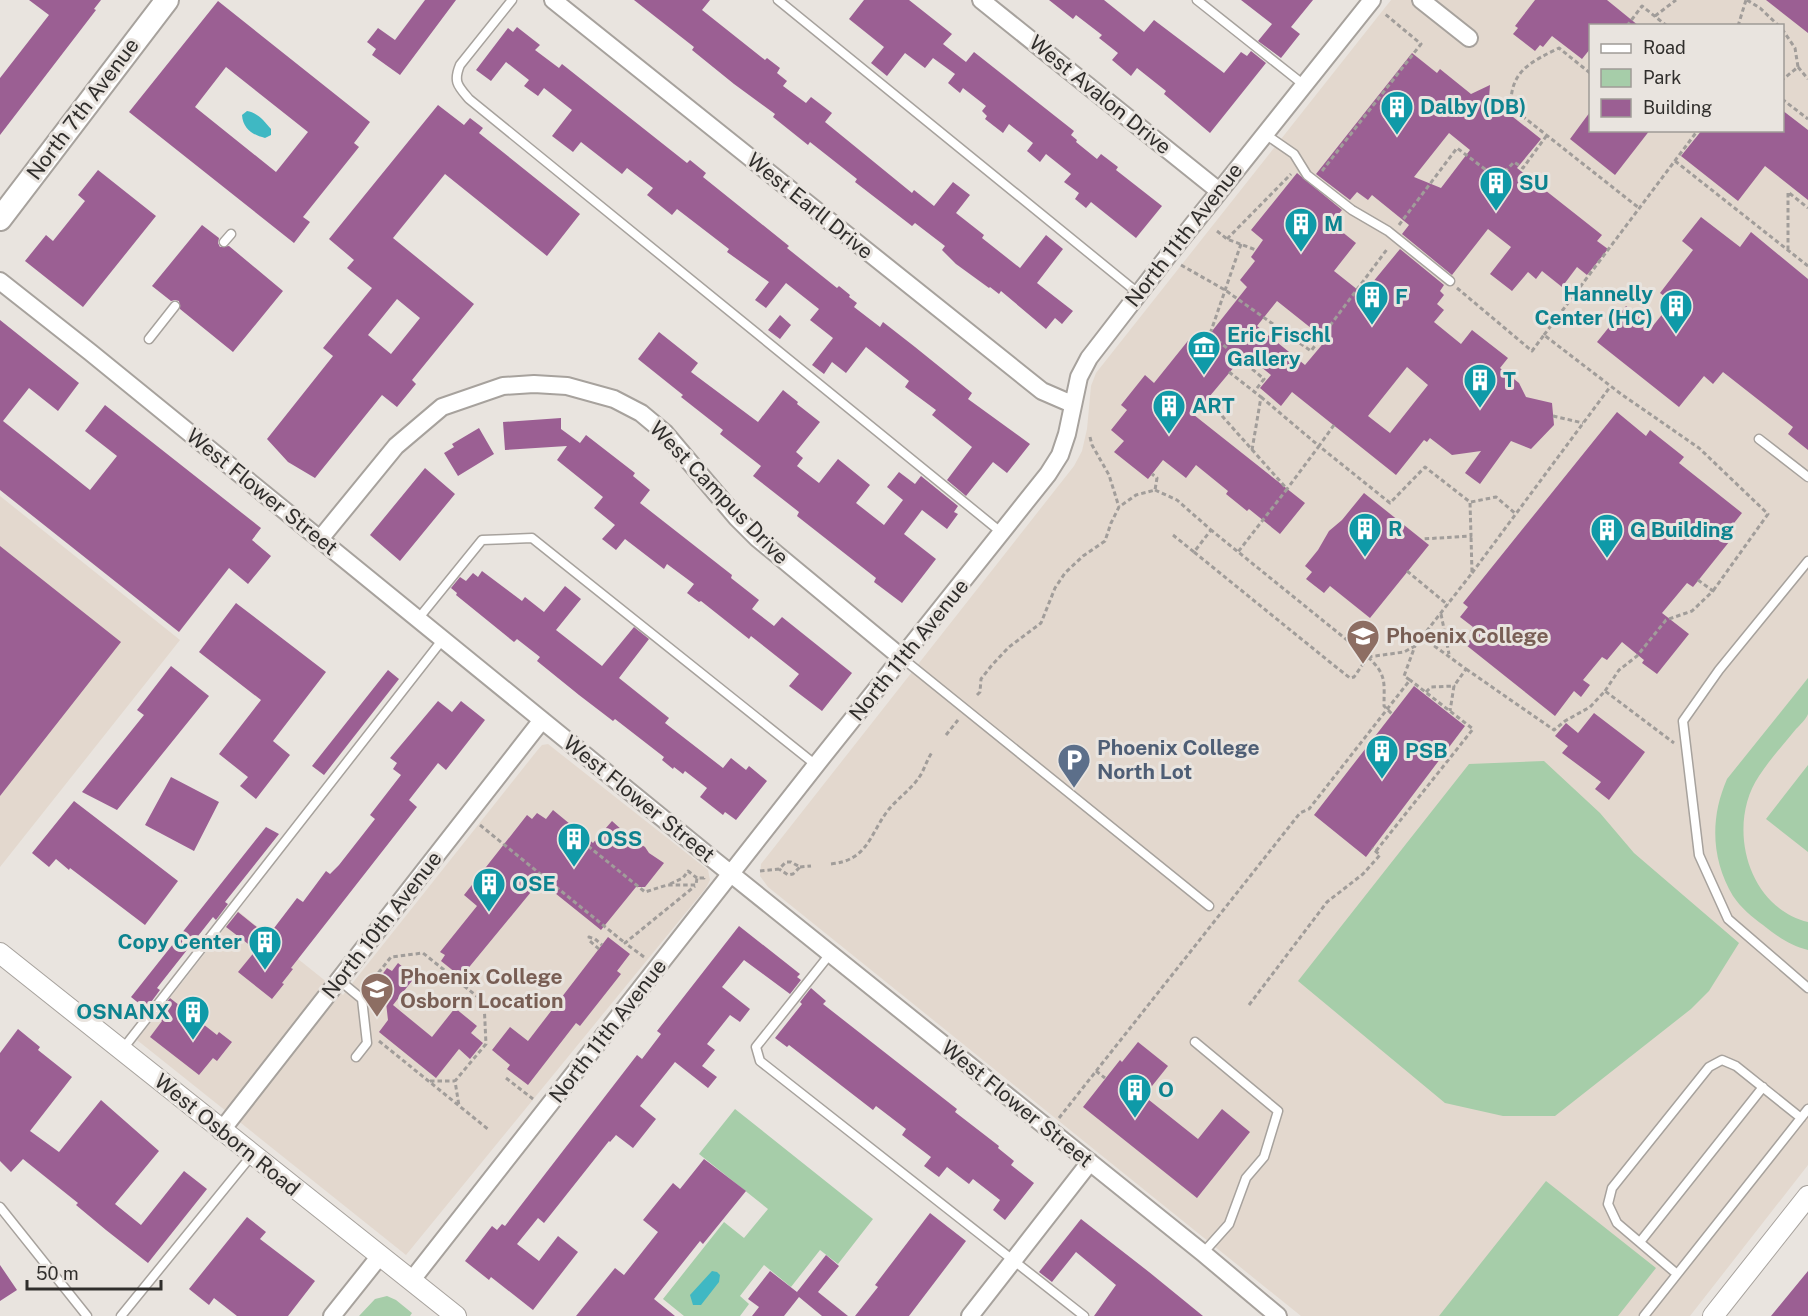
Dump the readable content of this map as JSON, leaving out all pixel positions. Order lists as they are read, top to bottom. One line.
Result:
{"streets":{"main road":["North 7th Avenue"],"street":["West Avalon Drive","West Earll Drive","North 11th Avenue","West Flower Street","West Campus Drive","North 10th Avenue","West Osborn Road"]},"crossings":[["West Avalon Drive","North 11th Avenue"],["West Earll Drive","North 11th Avenue"],["North 11th Avenue","West Flower Street"],["North 11th Avenue","West Campus Drive"],["North 11th Avenue","West Osborn Road"],["West Flower Street","West Campus Drive"],["West Flower Street","North 10th Avenue"],["North 10th Avenue","West Osborn Road"]],"places":{"building":["Dalby (DB)","SU","M","F","Hannelly Center (HC)","T","ART","R","G Building","PSB","OSS","OSE","Copy Center","OSNANX","O"],"museum":["Eric Fischl Gallery"],"school or university":["Phoenix College","Phoenix College Osborn Location"],"parking":["Phoenix College North Lot"]},"legend":["Road","Park","Building"],"scale_bar":"50 m"}
